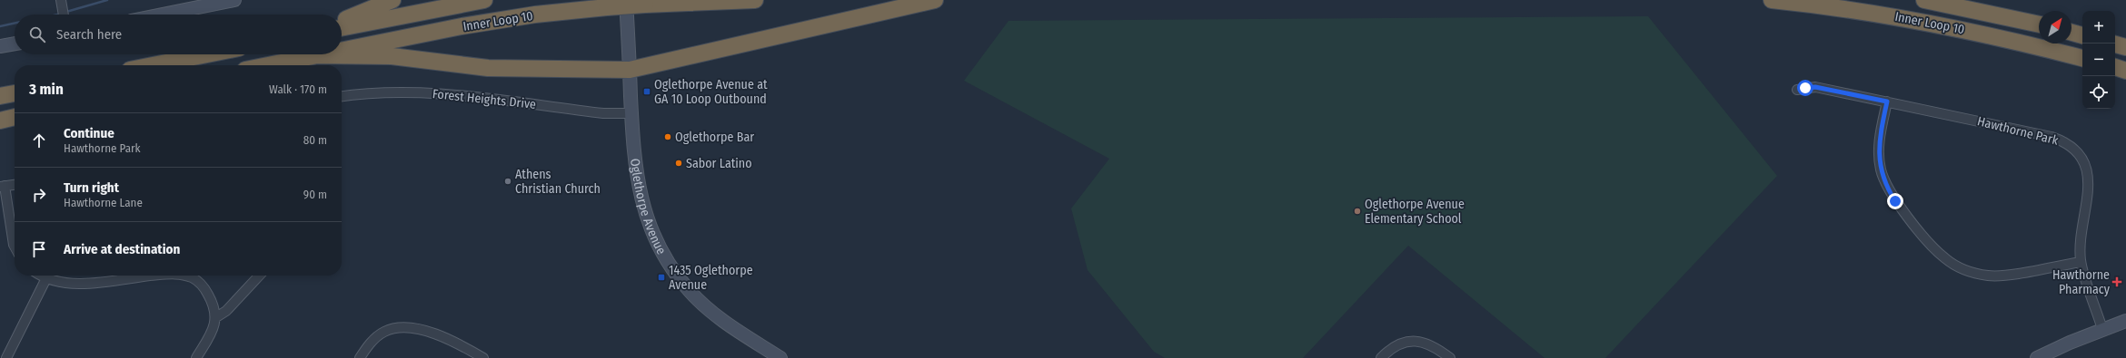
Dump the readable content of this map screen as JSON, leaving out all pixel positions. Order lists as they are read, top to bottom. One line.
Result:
{"streets":{"highway":["Inner Loop 10"],"main road":["Oglethorpe Avenue"],"street":["Forest Heights Drive","Hawthorne Park"]},"crossings":[["Forest Heights Drive","Oglethorpe Avenue"]],"places":{"transit":["Oglethorpe Avenue at GA 10 Loop Outbound","1435 Oglethorpe Avenue"],"other":["Oglethorpe Bar","Sabor Latino","Athens Christian Church","Oglethorpe Avenue Elementary School"],"health":["Hawthorne Pharmacy"]},"north":"top right","page":{"map_buttons":["+","−"],"search":"Search here","heading":["3 min","Walk · 170 m"],"list":[["Continue","Hawthorne Park","80 m"],["Turn right","Hawthorne Lane","90 m"],"Arrive at destination"]}}
